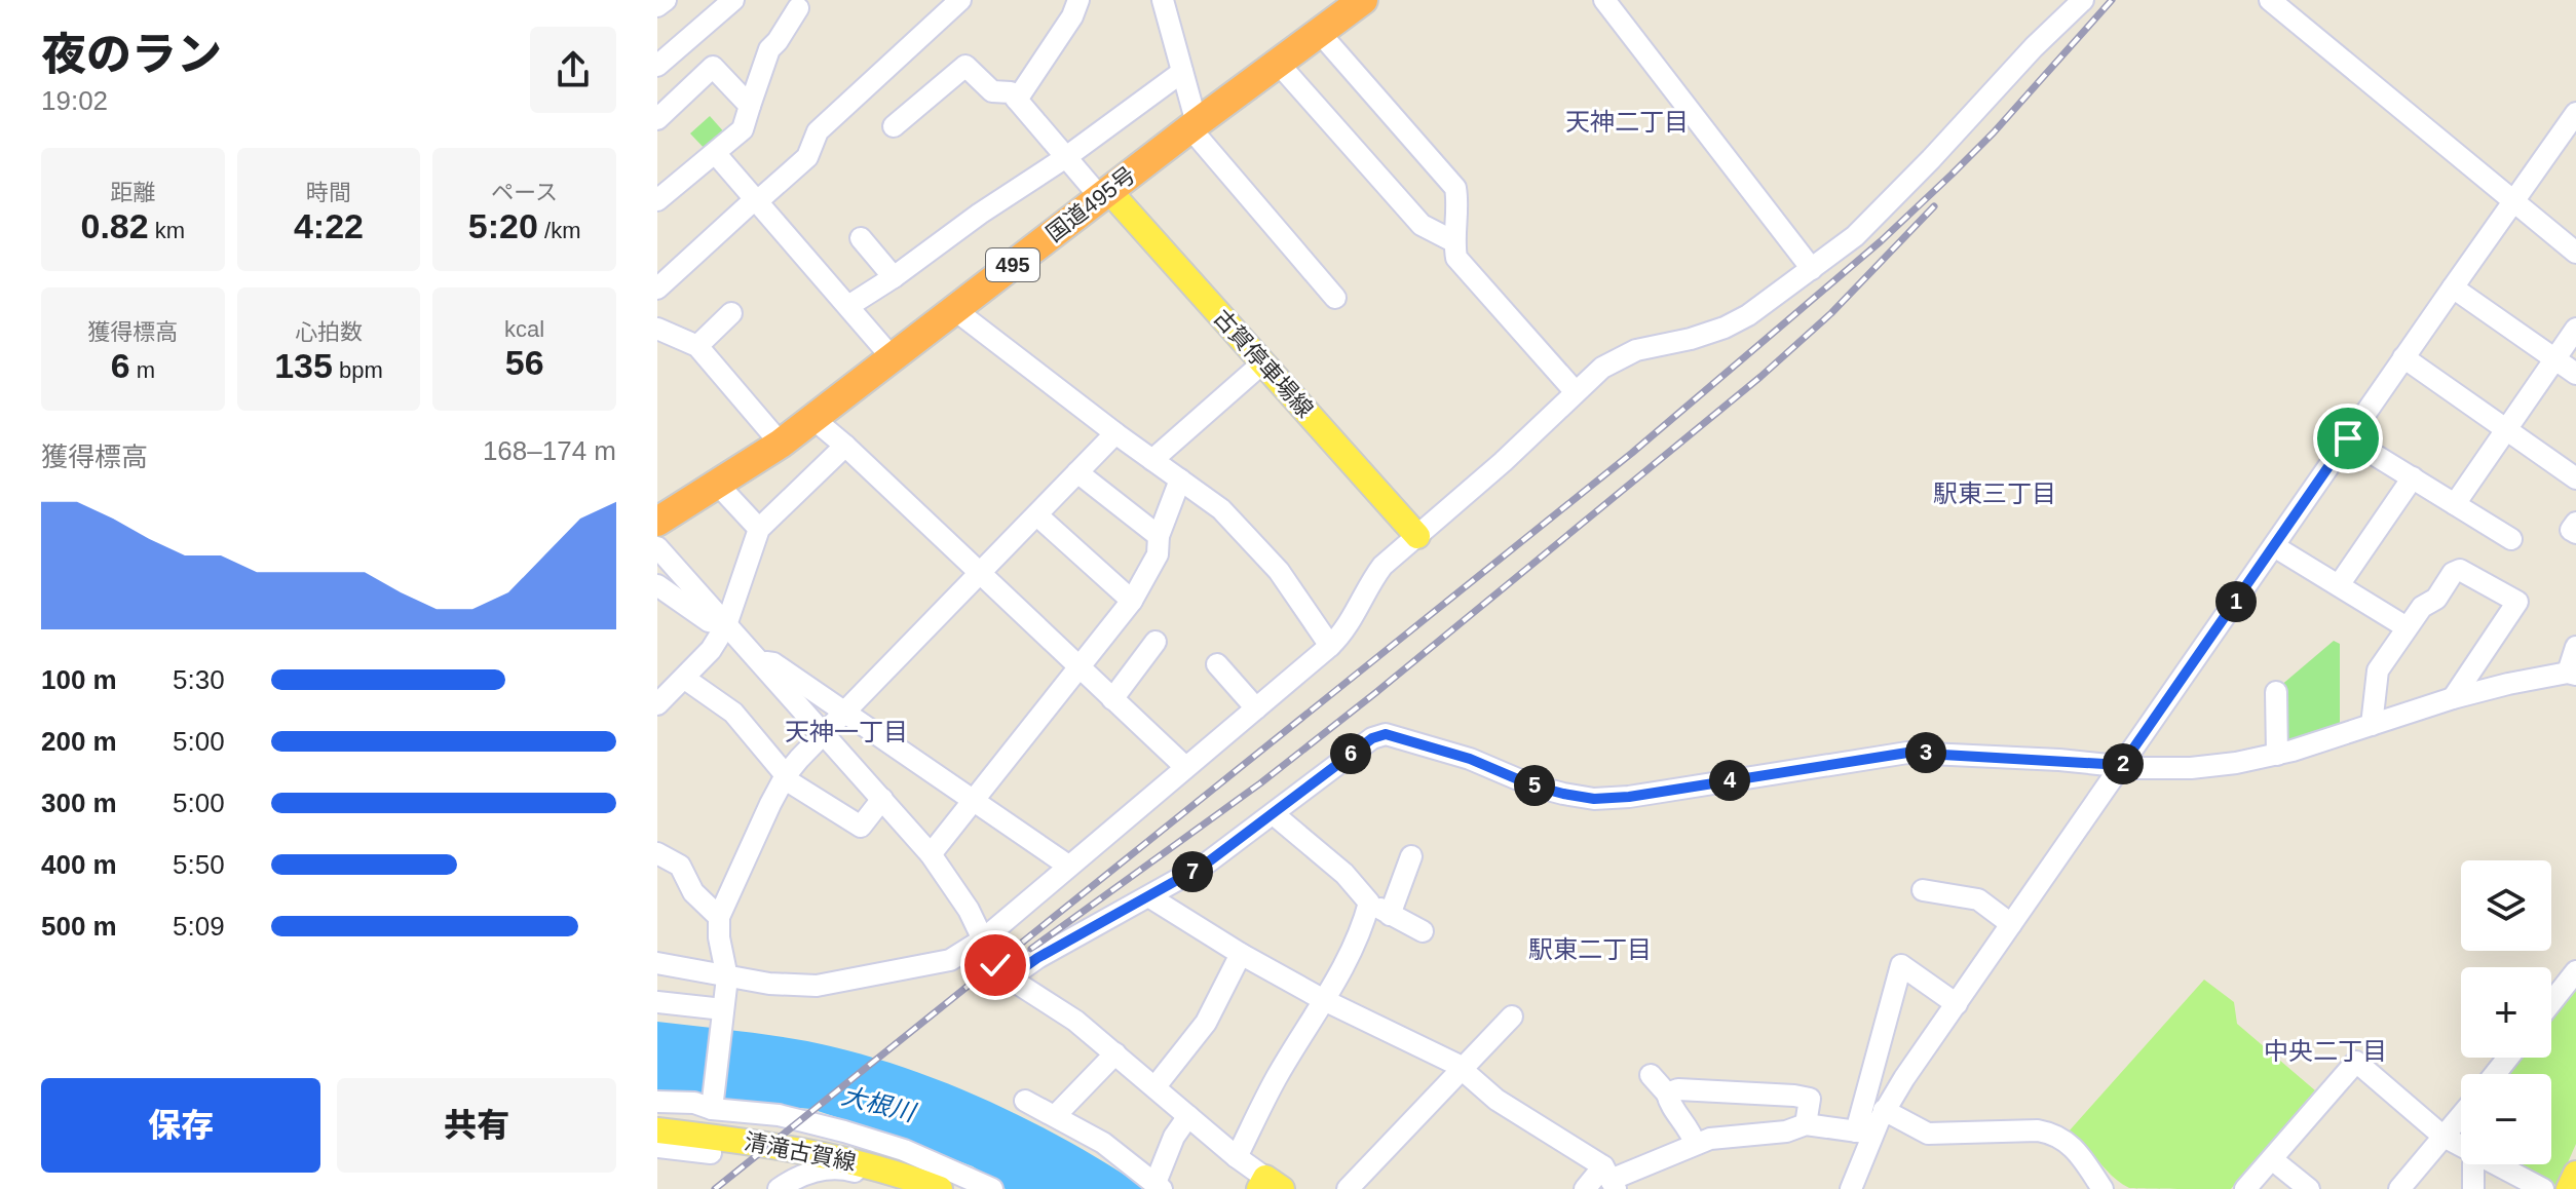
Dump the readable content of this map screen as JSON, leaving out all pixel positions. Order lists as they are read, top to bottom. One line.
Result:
{"streets":{"highway":["国道495号","495"],"main road":["古賀停車場線","清滝古賀線"]},"crossings":[["国道495号","古賀停車場線"]],"districts":["天神二丁目","駅東三丁目","天神一丁目","駅東二丁目","中央二丁目"],"water":["大根川"],"page":{"heading":["夜のラン","19:02"],"stats":[["距離","0.82 km"],["時間","4:22"],["ペース","5:20 /km"],["獲得標高","6 m"],["心拍数","135 bpm"],["kcal","56"]],"chart":["獲得標高","168–174 m"],"pins":["1","3","6","2","4","5","7"],"list":[{"name":"100 m","note":"5:30"},{"name":"200 m","note":"5:00"},{"name":"300 m","note":"5:00"},{"name":"400 m","note":"5:50"},{"name":"500 m","note":"5:09"}],"map_buttons":["+","−"],"buttons":["保存","共有"]}}
